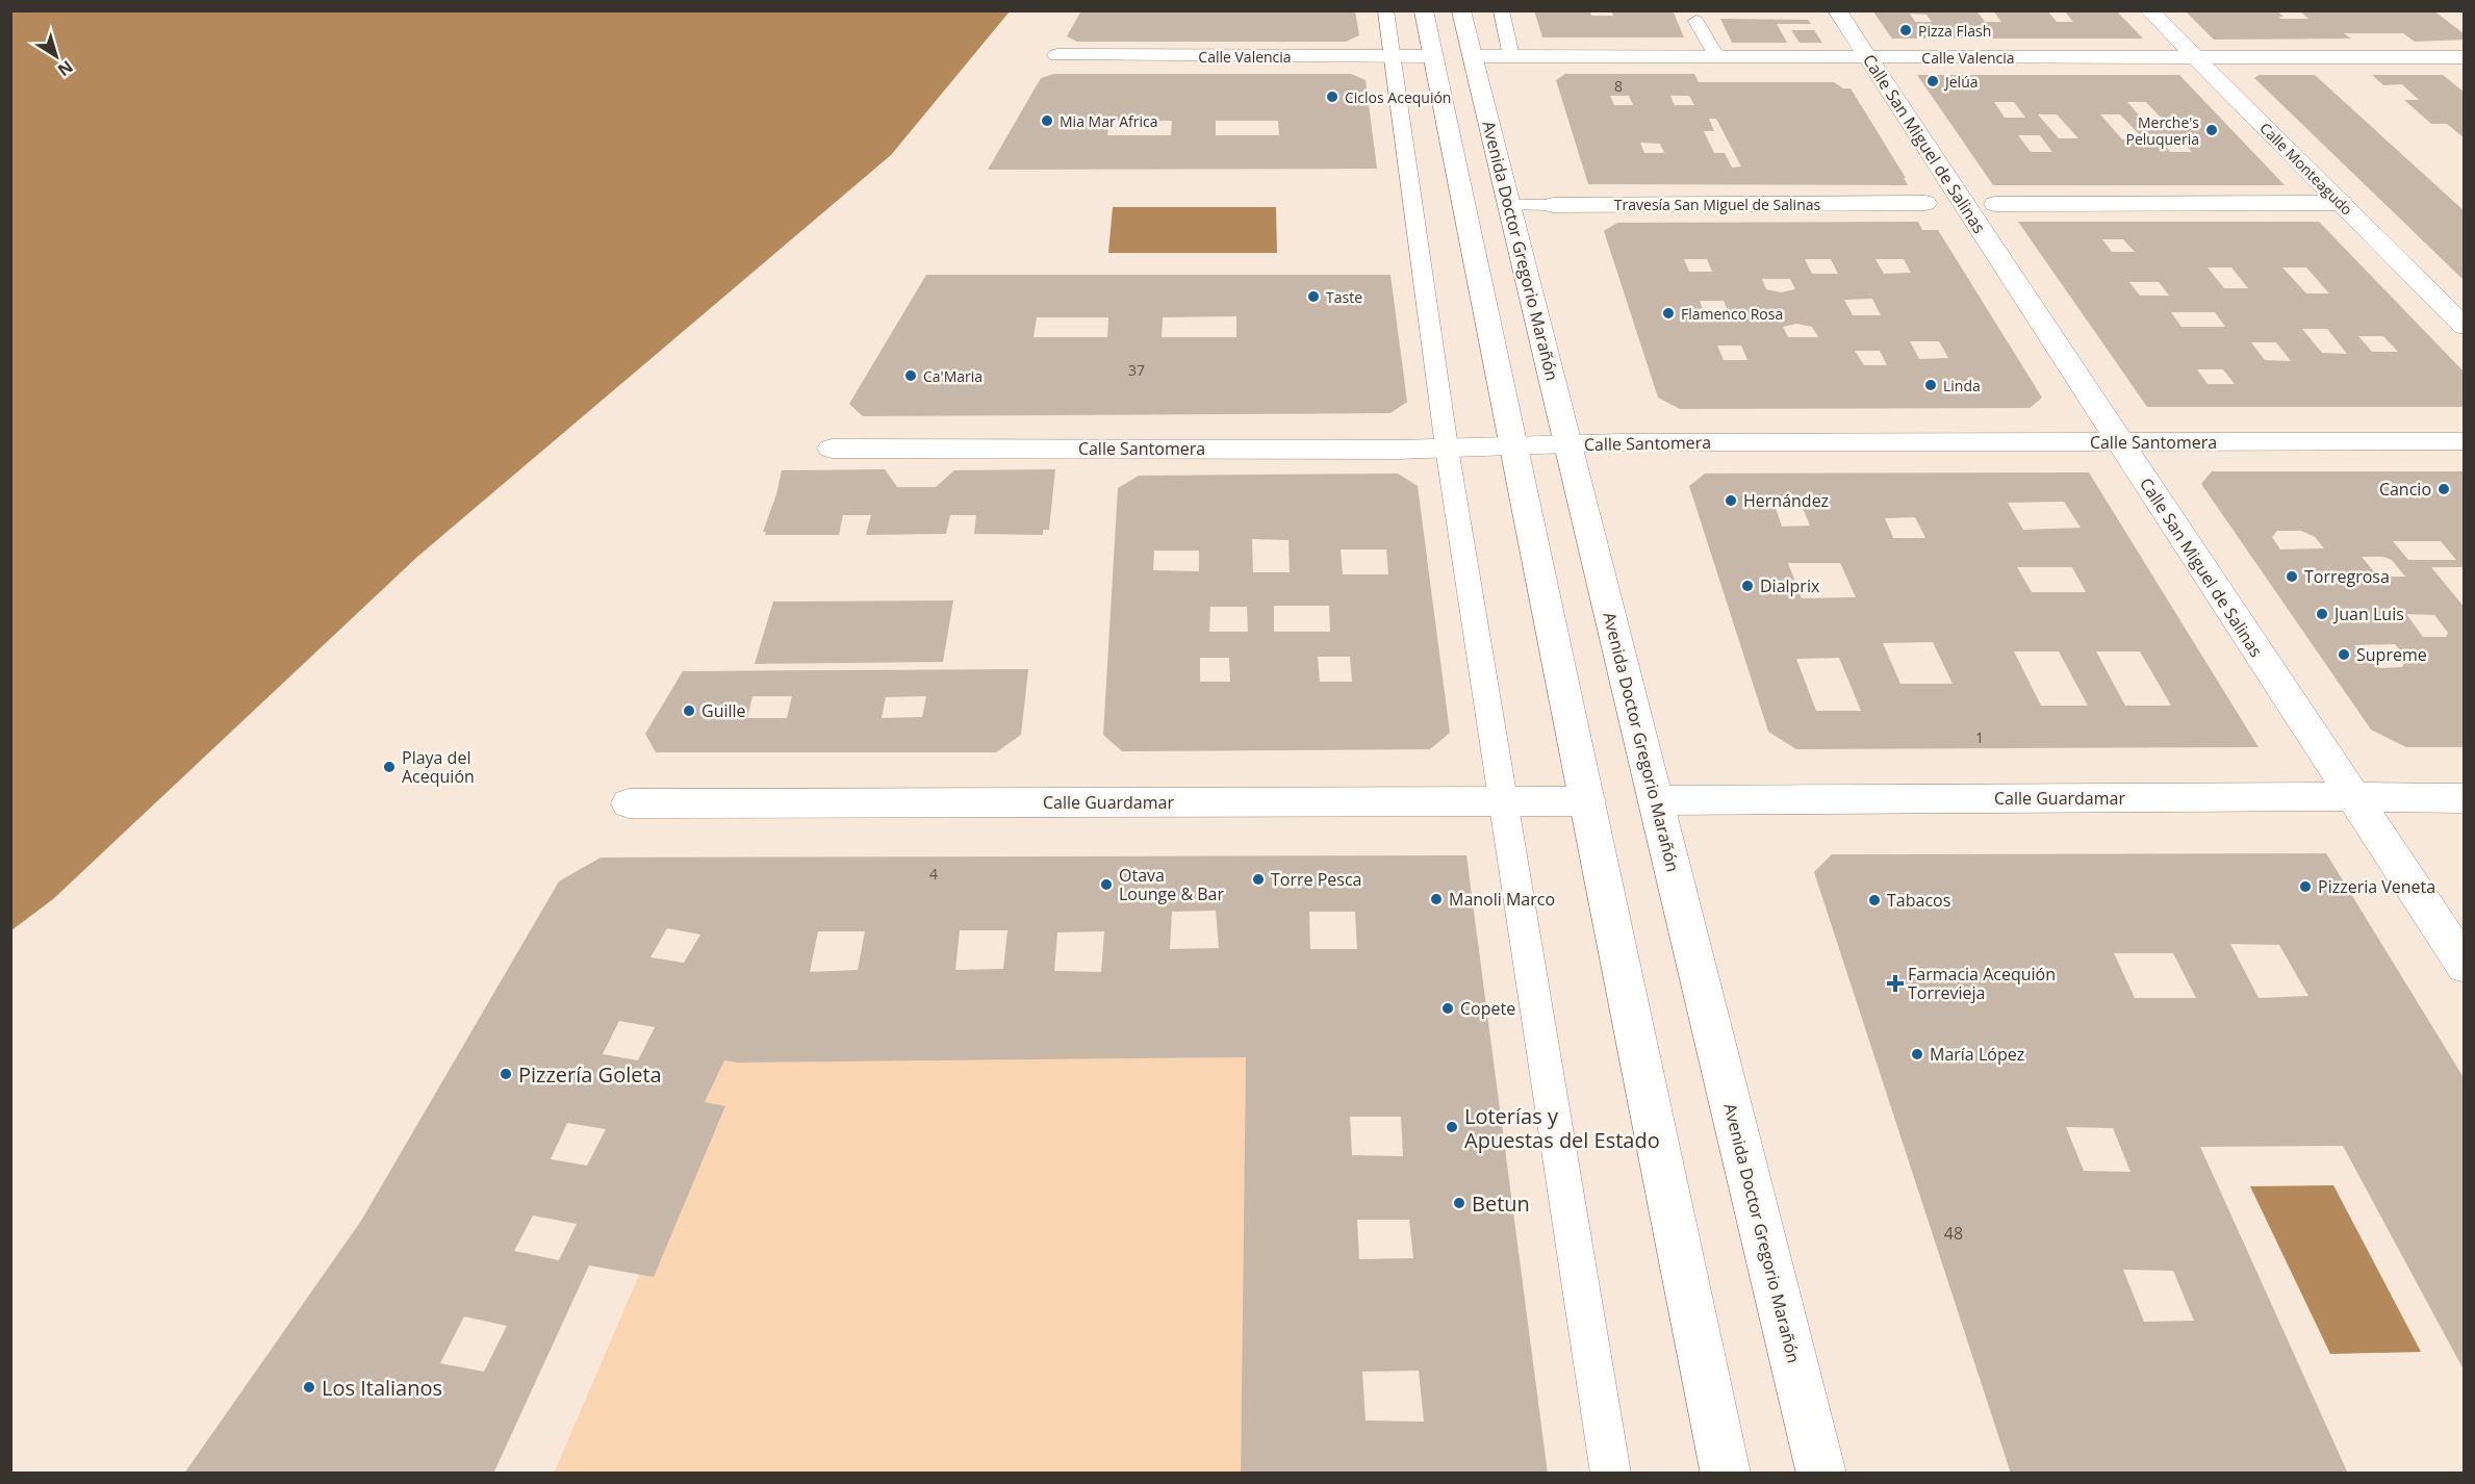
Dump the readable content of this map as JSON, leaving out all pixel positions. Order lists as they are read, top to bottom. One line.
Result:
{"streets":{"street":["Calle Valencia","Calle San Miguel de Salinas","Calle Monteagudo","Travesía San Miguel de Salinas","Avenida Doctor Gregorio Marañón","Calle Santomera","Calle Guardamar"]},"crossings":[["Calle Valencia","Calle San Miguel de Salinas"],["Calle Valencia","Calle Monteagudo"],["Calle Valencia","Avenida Doctor Gregorio Marañón"],["Calle San Miguel de Salinas","Calle Santomera"],["Calle San Miguel de Salinas","Calle Guardamar"],["Travesía San Miguel de Salinas","Avenida Doctor Gregorio Marañón"],["Avenida Doctor Gregorio Marañón","Calle Santomera"],["Avenida Doctor Gregorio Marañón","Calle Guardamar"]],"places":{"other":["Pizza Flash","Jelúa","Ciclos Acequión","Mia Mar Africa","Merche's Peluqueria","Taste","Flamenco Rosa","Ca'Maria","Linda","Cancio","Hernández","Torregrosa","Dialprix","Juan Luis","Supreme","Guille","Playa del Acequión","Torre Pesca","Otava Lounge & Bar","Pizzeria Veneta","Manoli Marco","Tabacos","Copete","María López","Pizzería Goleta","Loterías y Apuestas del Estado","Betun","Los Italianos"],"health":["Farmacia Acequión Torrevieja"]},"house_numbers":["8","37","1","4","48"],"north":"bottom right"}
